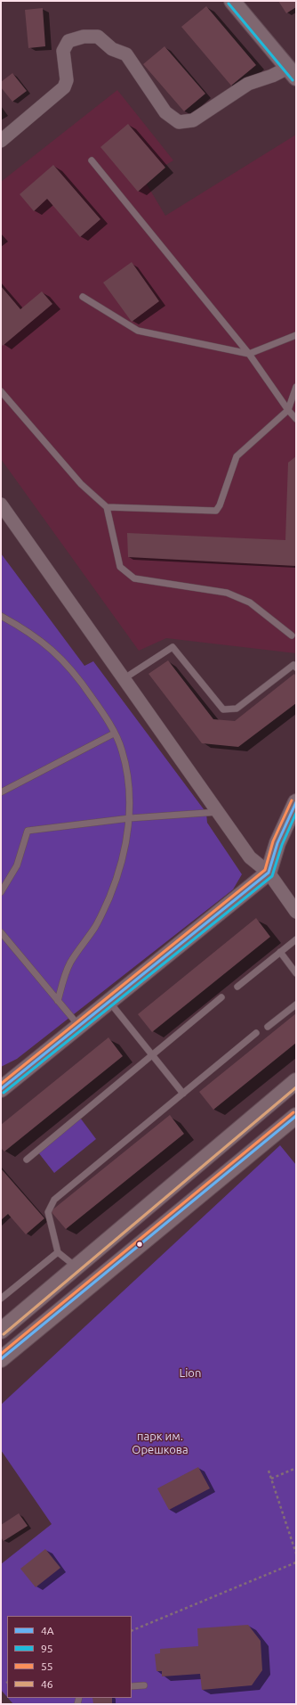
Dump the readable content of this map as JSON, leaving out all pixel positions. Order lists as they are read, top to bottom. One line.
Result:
{"parks":["Lion","парк им. Орешкова"],"lines":["transit line 95","transit line 55","transit line 4А","transit line 46"],"legend":["4А","95","55","46"]}
